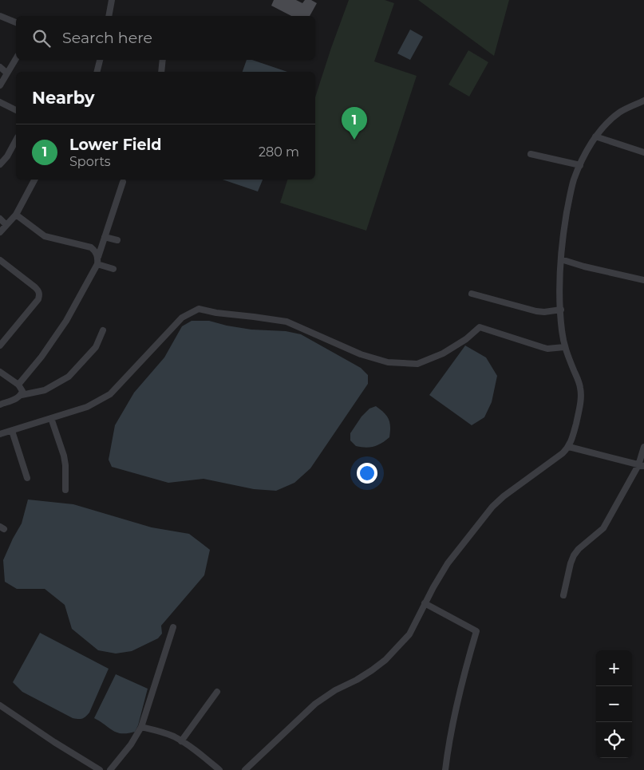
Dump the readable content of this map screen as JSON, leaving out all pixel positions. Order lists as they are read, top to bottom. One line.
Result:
{"page":{"search":"Search here","heading":"Nearby","pins":"1","list":[{"mark":"1","name":"Lower Field","note":"Sports","value":"280 m"}],"map_buttons":["+","−"]}}
